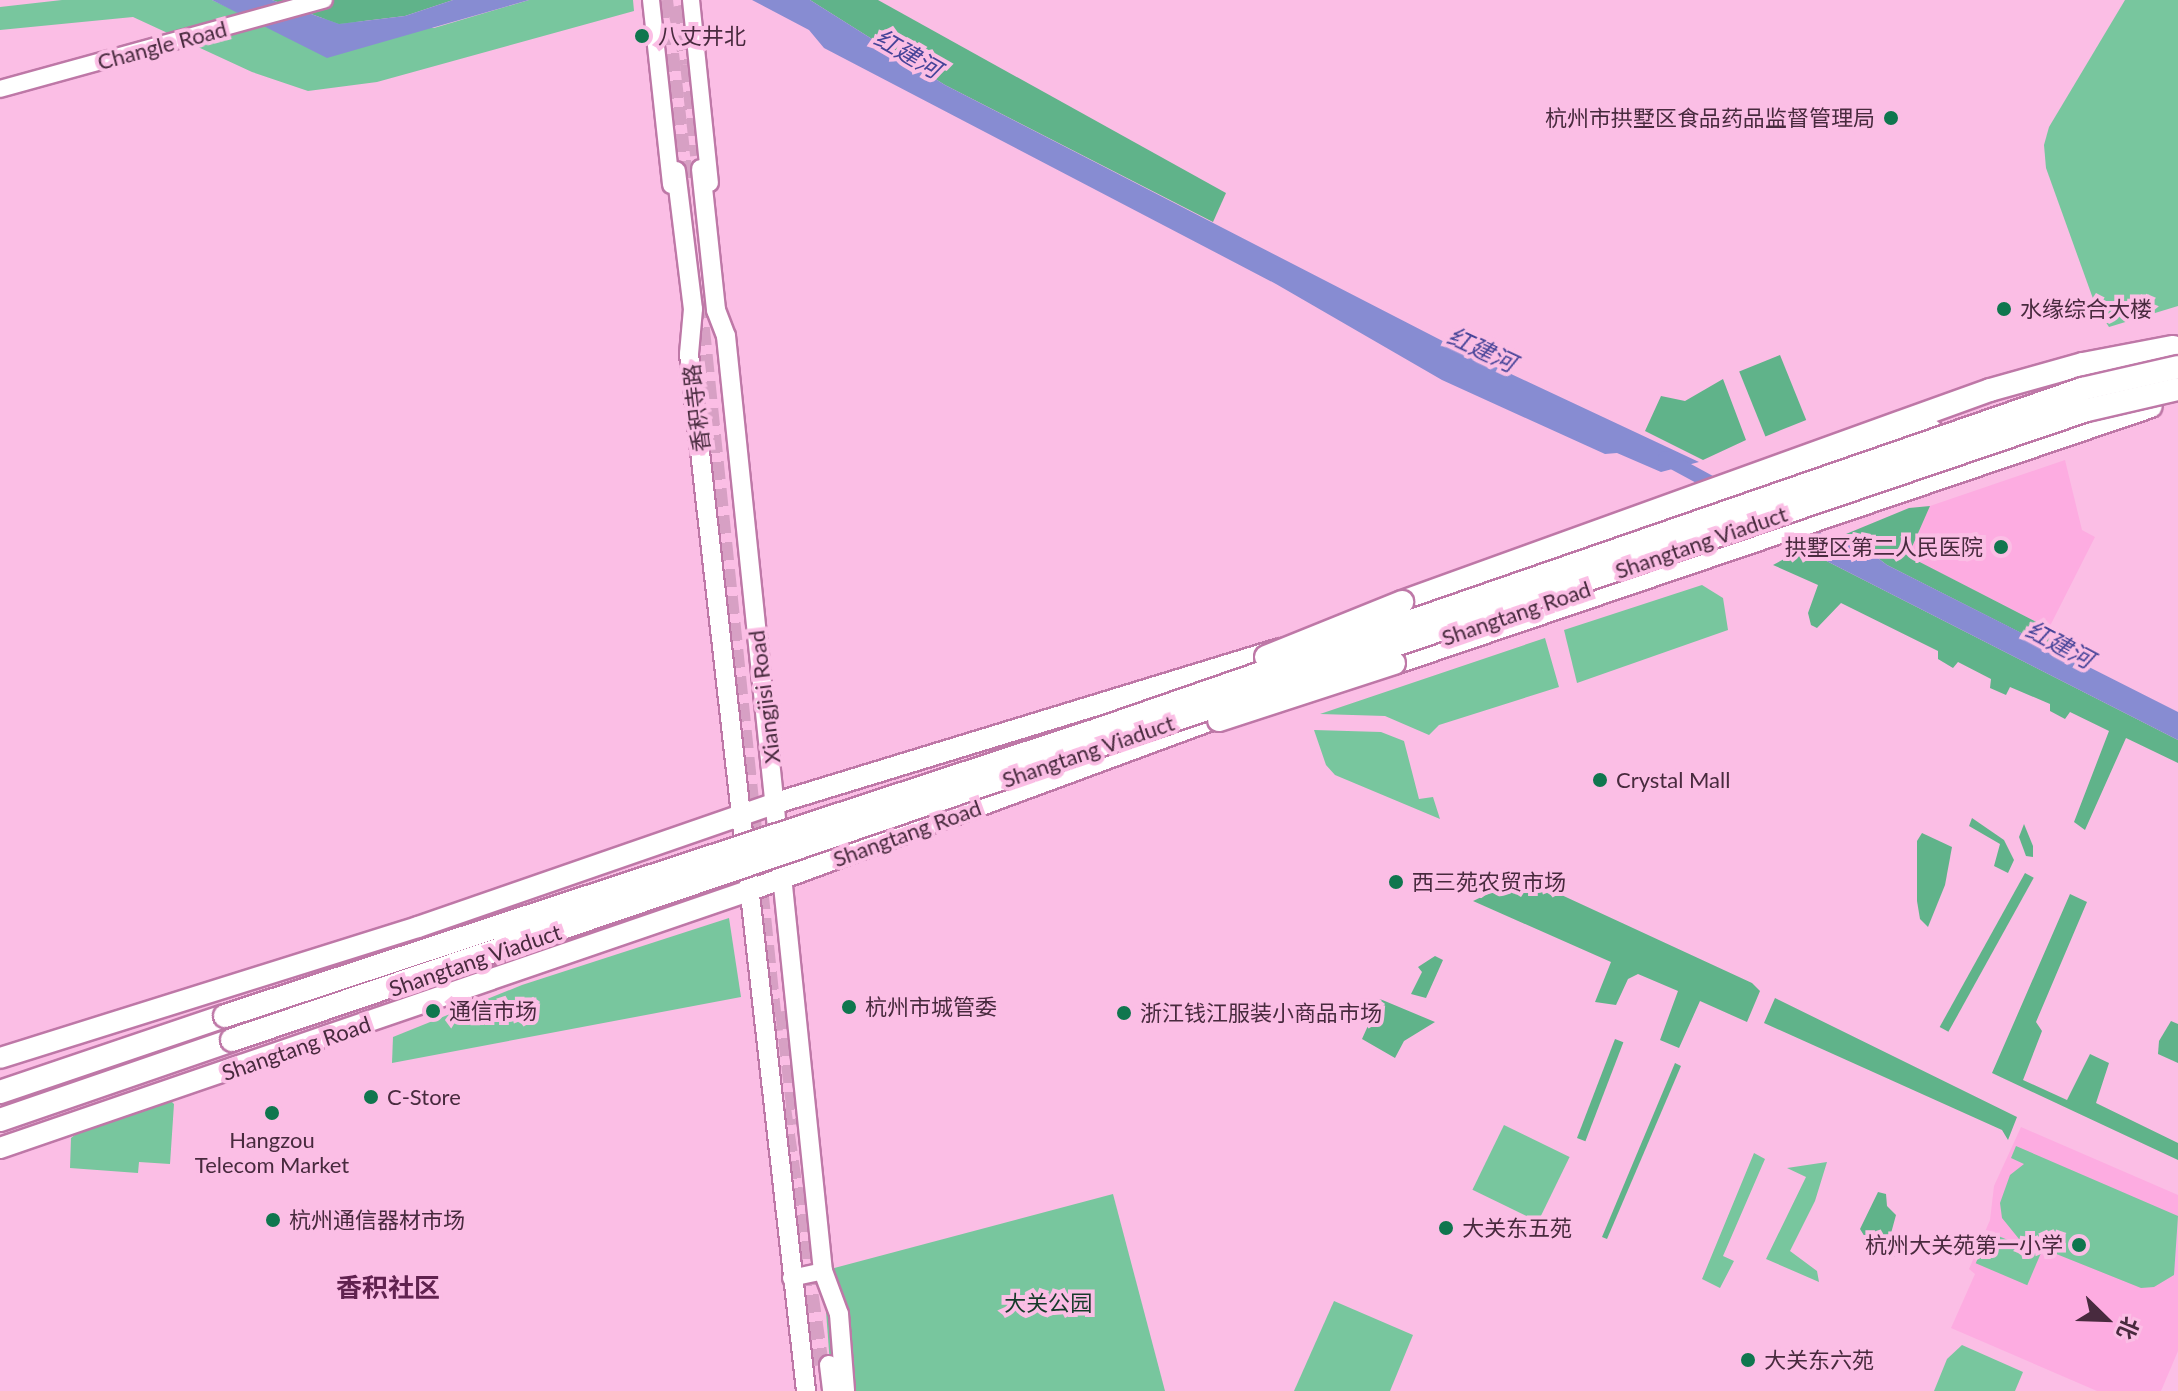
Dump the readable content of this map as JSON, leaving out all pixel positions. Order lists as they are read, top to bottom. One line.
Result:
{"streets":{"highway":["Shangtang Viaduct"],"main road":["香积寺路","Shangtang Road","Xiangjisi Road"],"street":["Changle Road"]},"crossings":[["香积寺路","Shangtang Road"],["Shangtang Viaduct","Shangtang Road"],["Shangtang Road","Xiangjisi Road"]],"districts":["香积社区"],"water":["红建河"],"parks":["大关公园"],"places":["八丈井北","杭州市拱墅区食品药品监督管理局","水缘综合大楼","拱墅区第二人民医院","Crystal Mall","西三苑农贸市场","杭州市城管委","通信市场","浙江钱江服装小商品市场","C-Store","Hangzou Telecom Market","杭州通信器材市场","大关东五苑","杭州大关苑第一小学","大关东六苑"],"north":"bottom right"}
